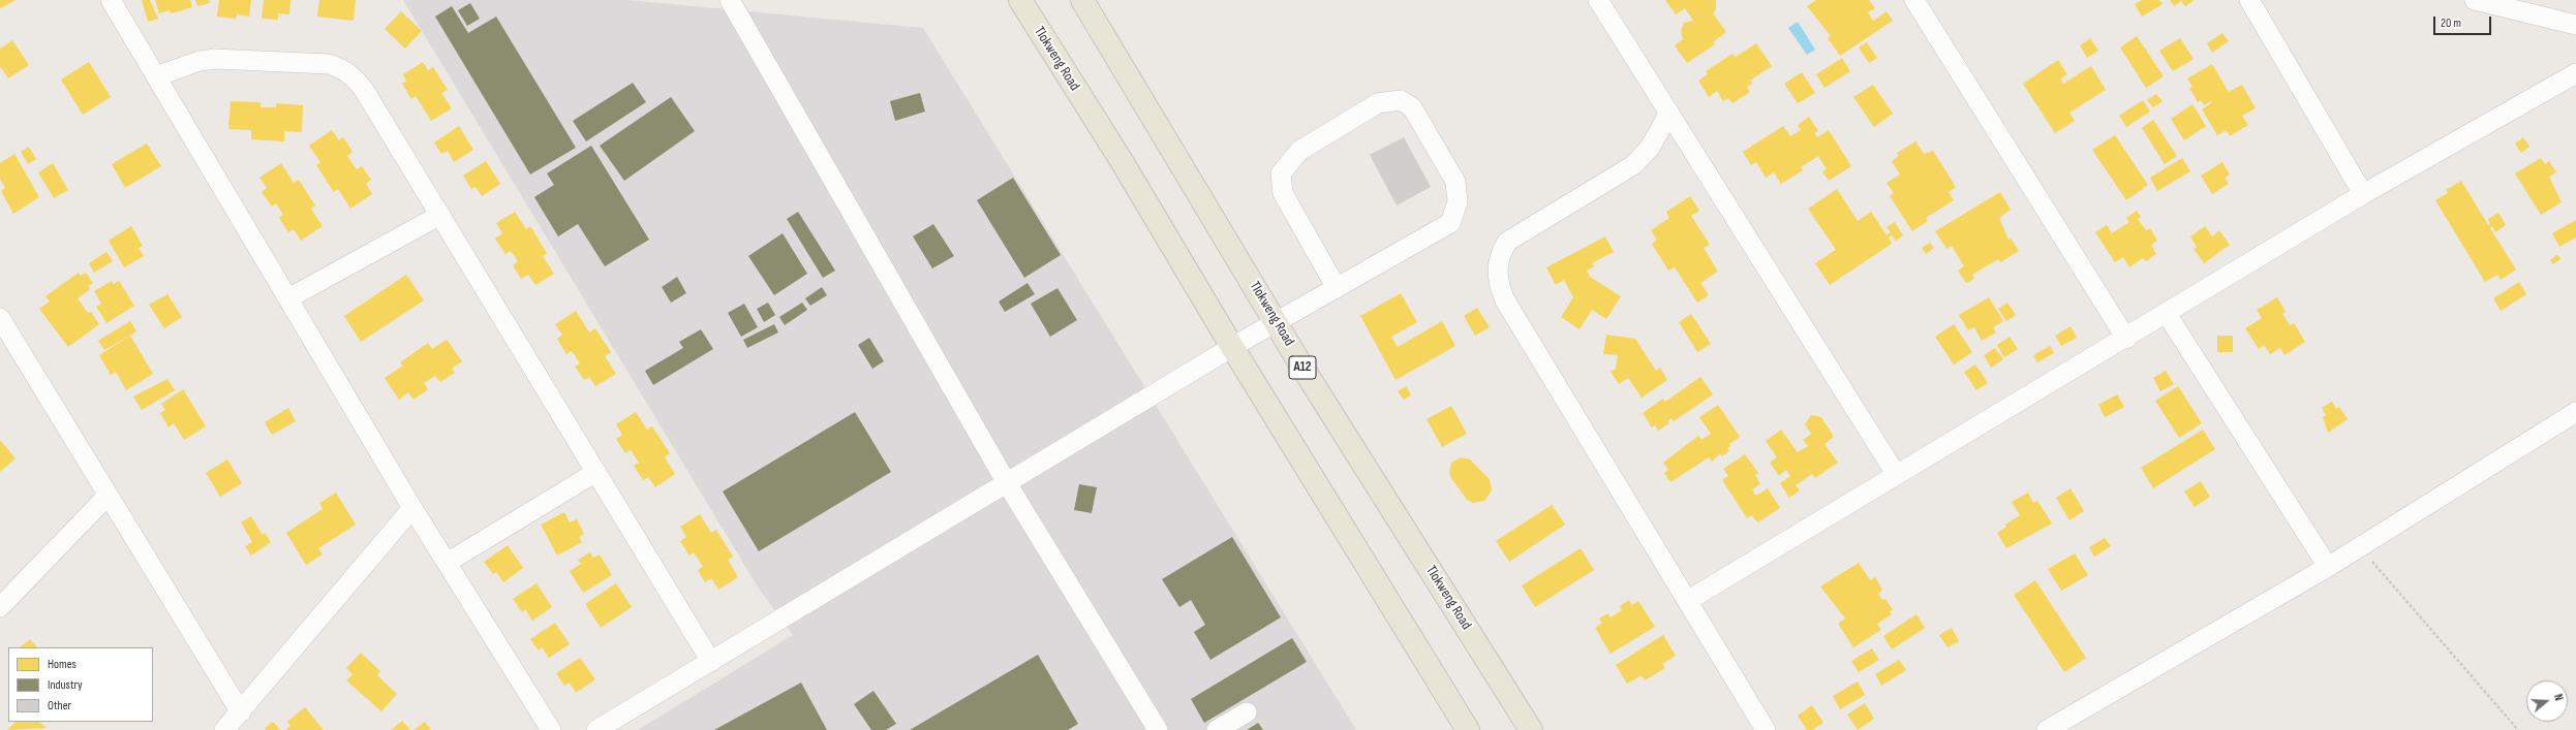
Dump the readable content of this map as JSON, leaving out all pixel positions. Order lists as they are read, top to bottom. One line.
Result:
{"streets":{"main road":["Tlokweng Road","A12"]},"legend":["Homes","Industry","Other"],"scale_bar":"20 m","north":"right"}
